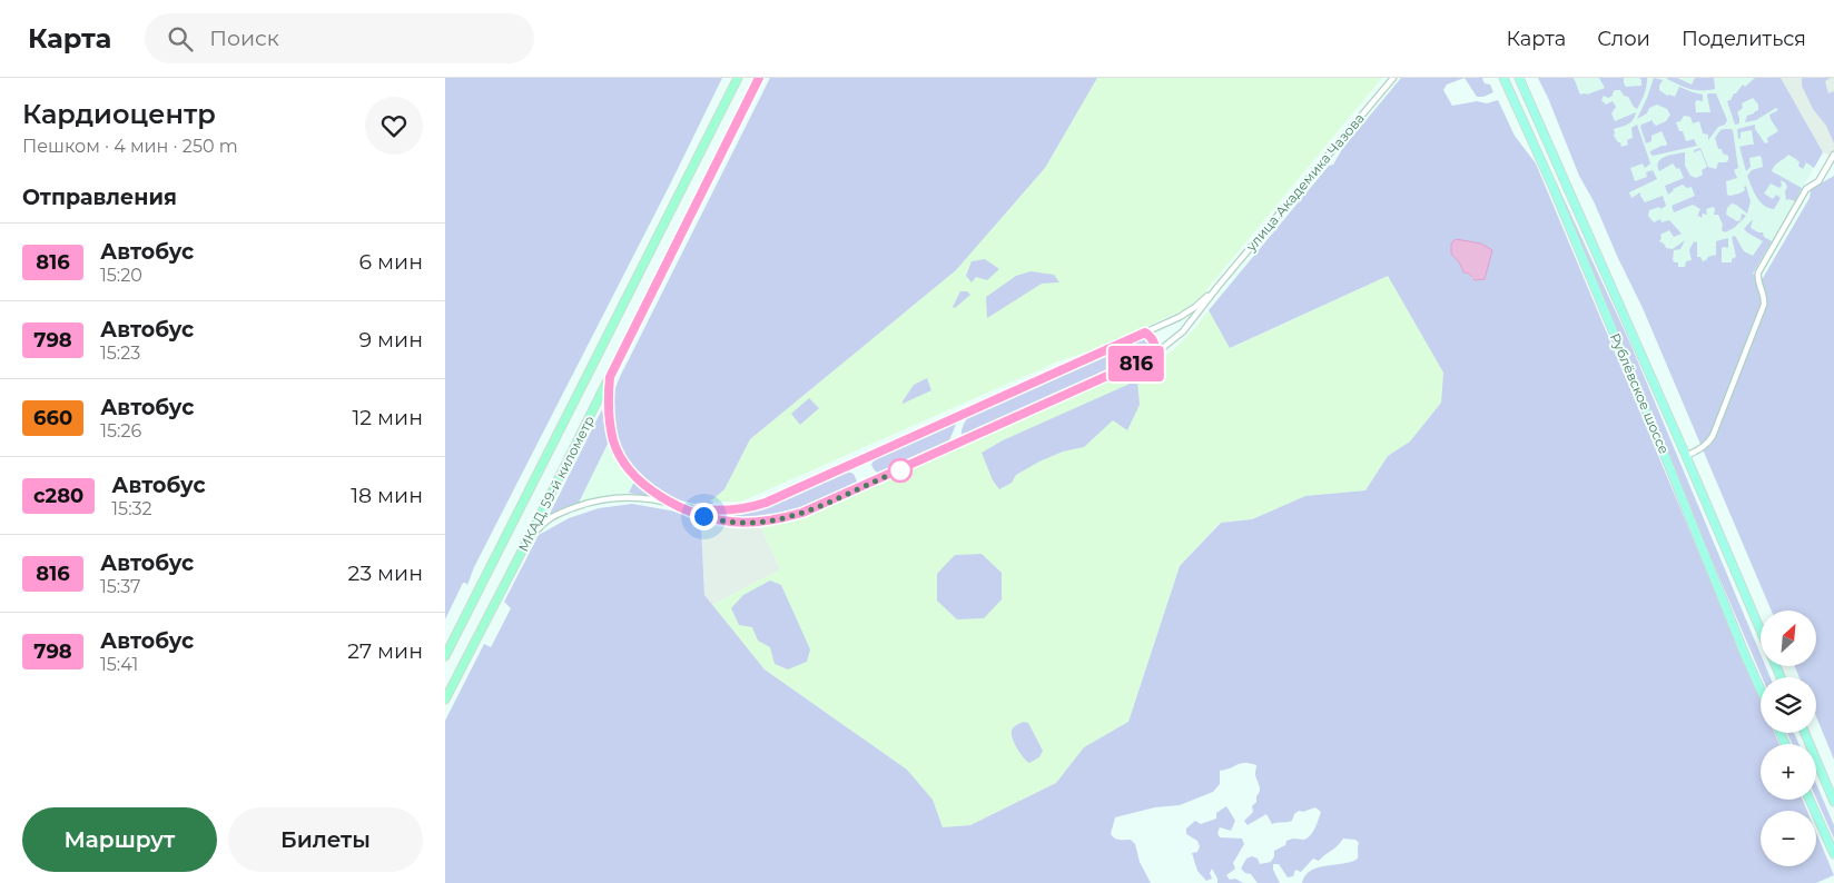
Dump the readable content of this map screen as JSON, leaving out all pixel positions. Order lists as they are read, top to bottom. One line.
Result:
{"streets":{"highway":["МКАД, 59-й километр"],"main road":["Рублёвское шоссе"],"street":["улица Академика Чазова"]},"crossings":[["улица Академика Чазова","МКАД, 59-й километр"]],"lines":["bus line 816"],"north":"top right","page":{"header":"Карта","search":"Поиск","nav":["Карта","Слои","Поделиться"],"heading":[["Кардиоцентр","Пешком · 4 мин · 250 m"],"Отправления"],"on_map":"816","list":[{"mark":"816","name":"Автобус","note":"15:20","value":"6 мин"},{"mark":"798","name":"Автобус","note":"15:23","value":"9 мин"},{"mark":"660","name":"Автобус","note":"15:26","value":"12 мин"},{"mark":"с280","name":"Автобус","note":"15:32","value":"18 мин"},{"mark":"816","name":"Автобус","note":"15:37","value":"23 мин"},{"mark":"798","name":"Автобус","note":"15:41","value":"27 мин"}],"map_buttons":["+","−"],"buttons":["Маршрут","Билеты"]}}
